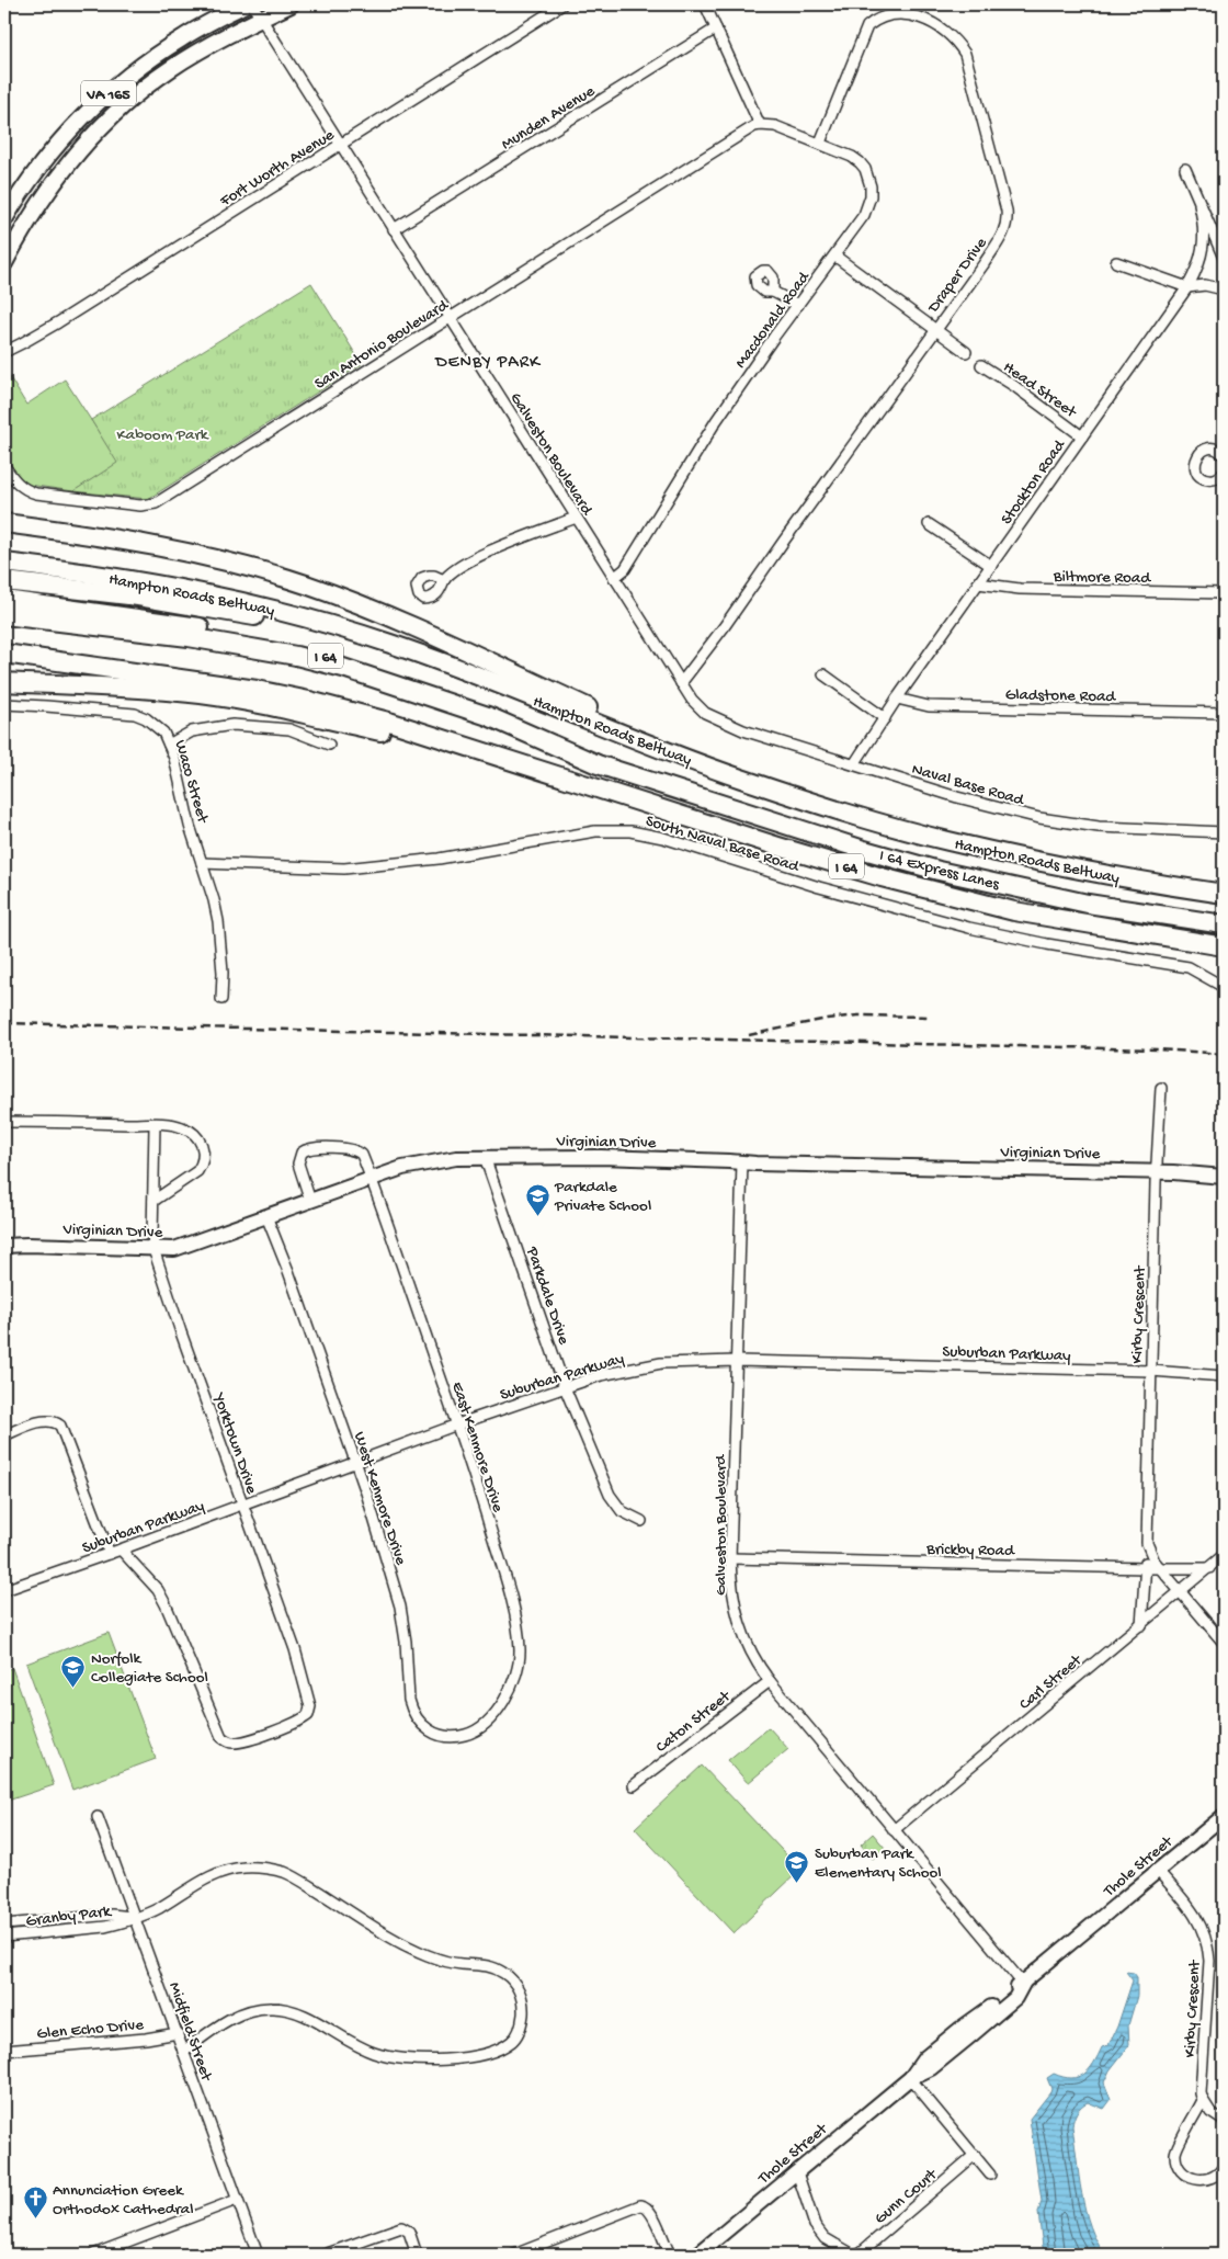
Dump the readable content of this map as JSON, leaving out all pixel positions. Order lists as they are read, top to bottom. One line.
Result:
{"streets":{"highway":["Hampton Roads Beltway","I 64","I 64 Express Lanes"],"main road":["VA 165"],"street":["Munden Avenue","Fort Worth Avenue","Draper Drive","Macdonald Road","San Antonio Boulevard","Head Street","Galveston Boulevard","Stockton Road","Biltmore Road","Gladstone Road","Waco Street","Naval Base Road","South Naval Base Road","Virginian Drive","Parkdale Drive","Kirby Crescent","Suburban Parkway","Yorktown Drive","East Kenmore Drive","West Kenmore Drive","Brickby Road","Carl Street","Caton Street","Thole Street","Granby Park","Glen Echo Drive","Midfield Street","Gunn Court"]},"crossings":[["VA 165","Galveston Boulevard"],["Munden Avenue","Galveston Boulevard"],["Fort Worth Avenue","Galveston Boulevard"],["Draper Drive","Macdonald Road"],["Draper Drive","Galveston Boulevard"],["Macdonald Road","San Antonio Boulevard"],["Macdonald Road","Galveston Boulevard"],["San Antonio Boulevard","Galveston Boulevard"],["Head Street","Stockton Road"],["Galveston Boulevard","Naval Base Road"],["Galveston Boulevard","Virginian Drive"],["Galveston Boulevard","Suburban Parkway"],["Galveston Boulevard","Brickby Road"],["Galveston Boulevard","Carl Street"],["Galveston Boulevard","Caton Street"],["Galveston Boulevard","Thole Street"],["Stockton Road","Biltmore Road"],["Stockton Road","Gladstone Road"],["Stockton Road","Naval Base Road"],["I 64","I 64 Express Lanes"],["Waco Street","South Naval Base Road"],["Virginian Drive","Parkdale Drive"],["Virginian Drive","Kirby Crescent"],["Virginian Drive","Yorktown Drive"],["Virginian Drive","East Kenmore Drive"],["Virginian Drive","West Kenmore Drive"],["Parkdale Drive","Suburban Parkway"],["Kirby Crescent","Suburban Parkway"],["Kirby Crescent","Brickby Road"],["Kirby Crescent","Carl Street"],["Kirby Crescent","Thole Street"],["Suburban Parkway","Yorktown Drive"],["Suburban Parkway","East Kenmore Drive"],["Suburban Parkway","West Kenmore Drive"],["East Kenmore Drive","West Kenmore Drive"],["Brickby Road","Carl Street"],["Granby Park","Midfield Street"],["Glen Echo Drive","Midfield Street"]],"districts":["DENBY PARK"],"parks":["Kaboom Park"],"places":{"school or university":["Parkdale Private School","Norfolk Collegiate School","Suburban Park Elementary School"],"church":["Annunciation Greek Orthodox Cathedral"]}}
